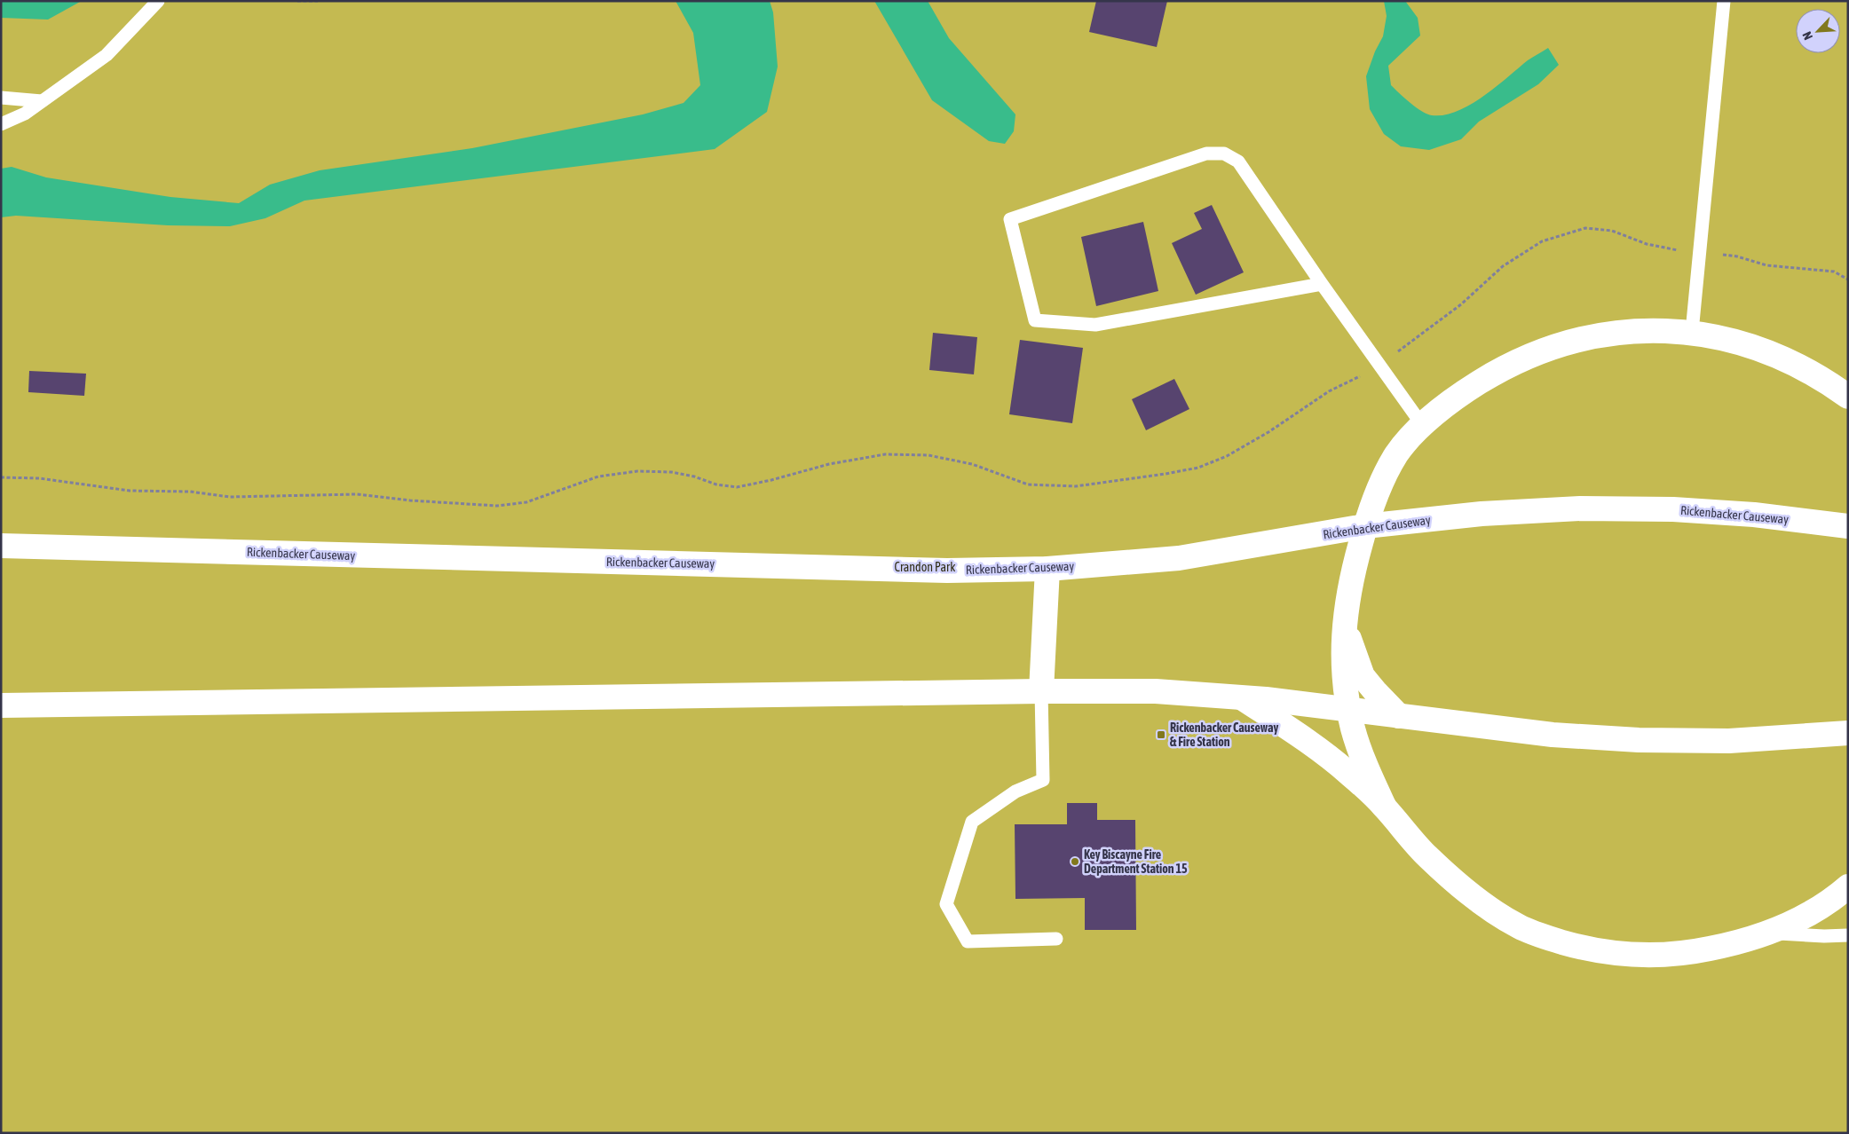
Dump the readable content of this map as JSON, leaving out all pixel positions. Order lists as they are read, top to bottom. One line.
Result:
{"streets":{"main road":["Rickenbacker Causeway"]},"parks":["Crandon Park"],"places":{"transit":["Rickenbacker Causeway & Fire Station"],"other":["Key Biscayne Fire Department Station 15"]},"north":"bottom left"}
